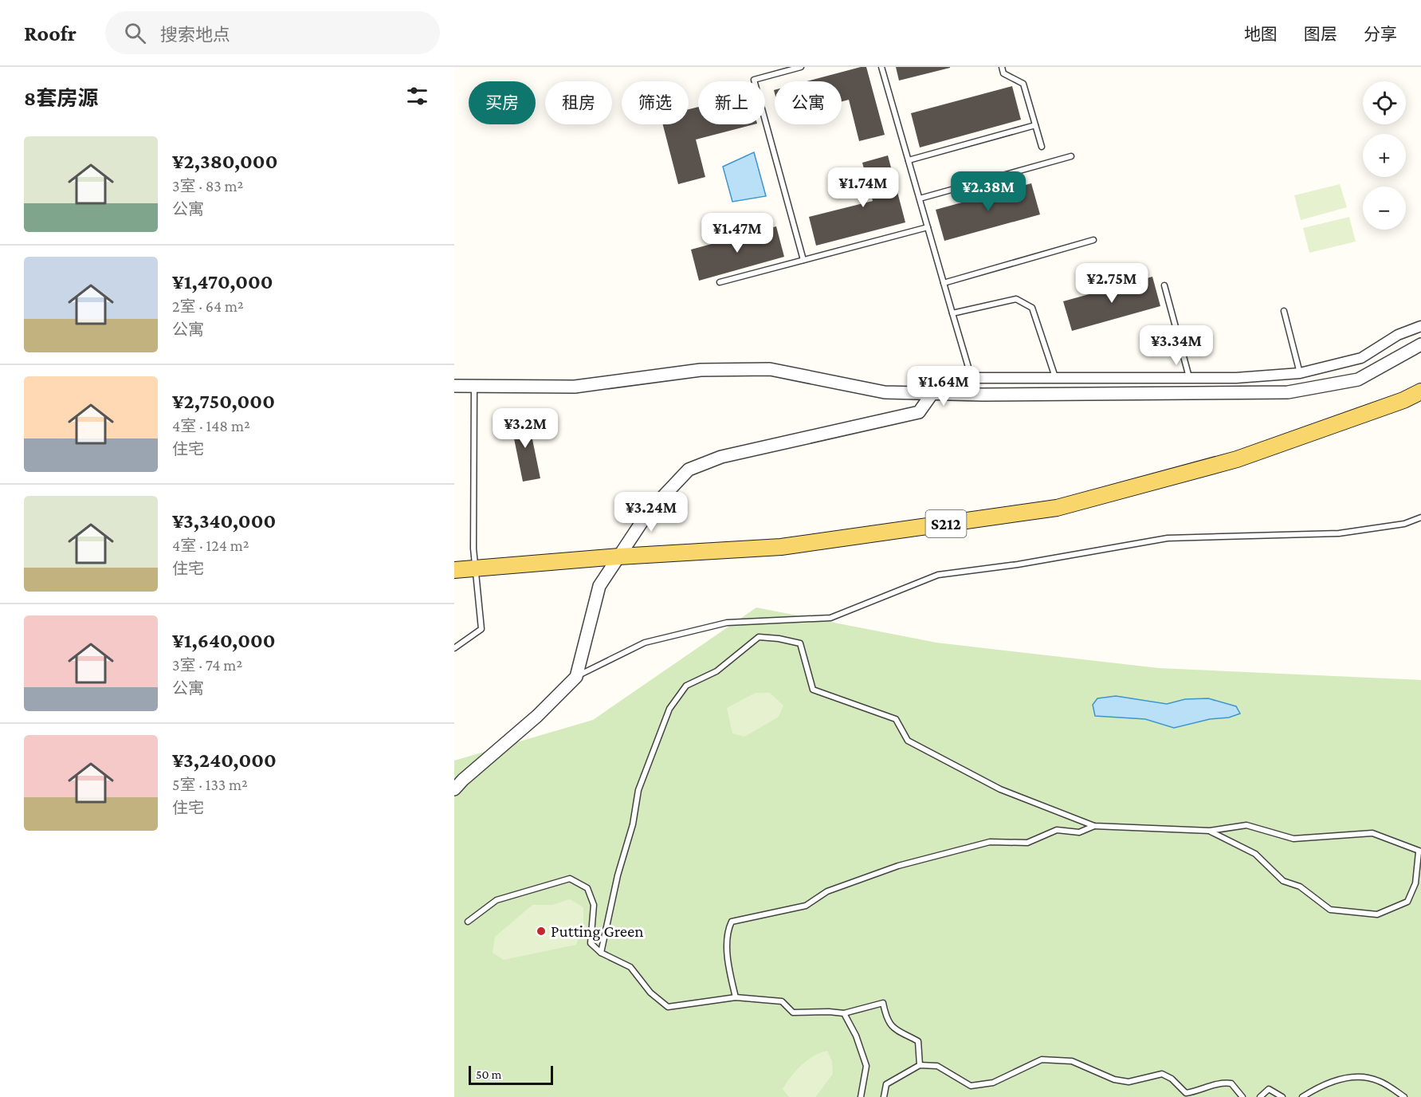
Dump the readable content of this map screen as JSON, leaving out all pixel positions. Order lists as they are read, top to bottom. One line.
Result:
{"streets":{"main road":["S212"]},"places":["Putting Green"],"scale_bar":"50 m","page":{"header":"Roofr","search":"搜索地点","nav":["地图","图层","分享"],"heading":"8套房源","map_buttons":["+","−"],"chip":["买房","租房","筛选","新上","公寓"],"list":[{"name":"¥2,380,000","note":"3室 · 83 m² · 公寓"},{"name":"¥1,470,000","note":"2室 · 64 m² · 公寓"},{"name":"¥2,750,000","note":"4室 · 148 m² · 住宅"},{"name":"¥3,340,000","note":"4室 · 124 m² · 住宅"},{"name":"¥1,640,000","note":"3室 · 74 m² · 公寓"},{"name":"¥3,240,000","note":"5室 · 133 m² · 住宅"}],"price":["¥1.74M","¥2.38M","¥1.47M","¥2.75M","¥3.34M","¥1.64M","¥3.2M","¥3.24M"],"scale":"50 m"}}
